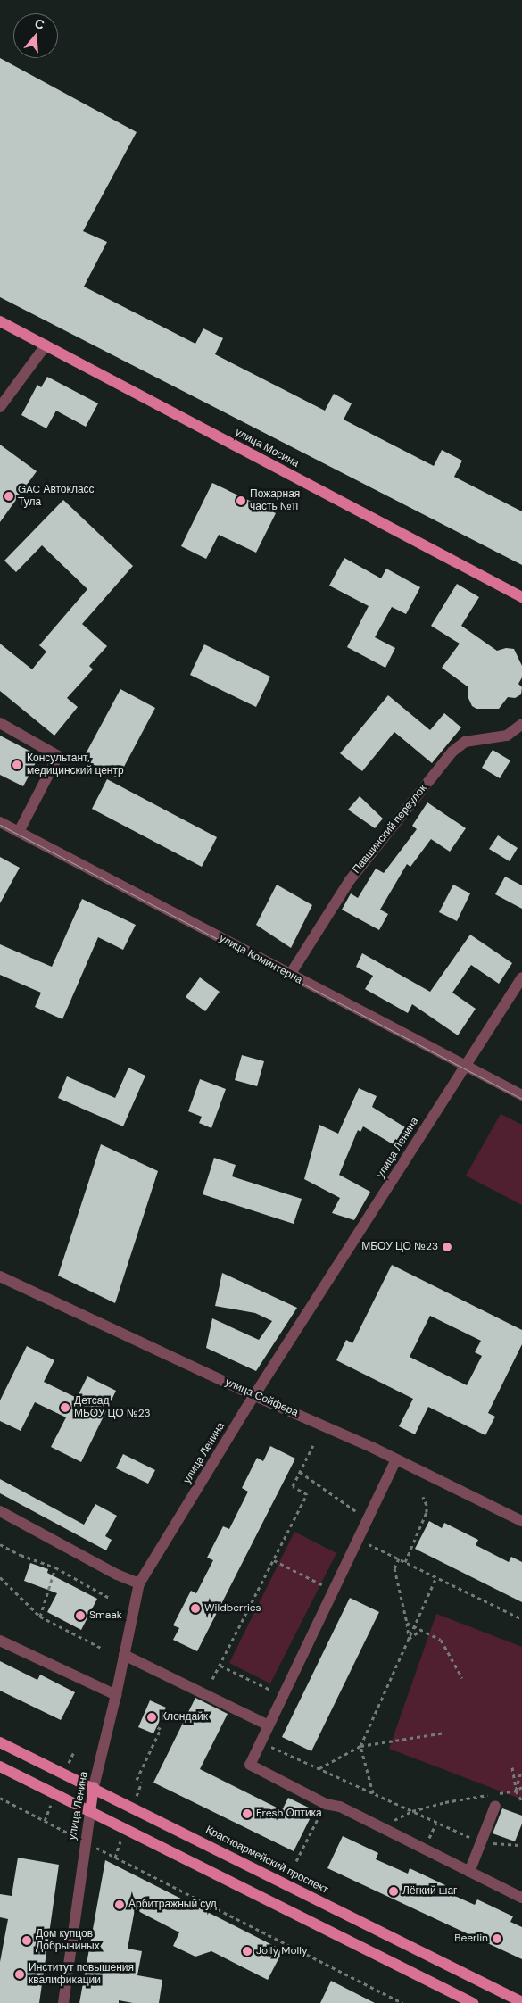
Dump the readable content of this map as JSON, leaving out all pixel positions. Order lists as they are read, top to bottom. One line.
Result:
{"streets":{"main road":["улица Мосина","улица Ленина","Красноармейский проспект"],"street":["Павшинский переулок","улица Коминтерна","улица Сойфера"]},"crossings":[["Павшинский переулок","улица Коминтерна"],["улица Коминтерна","улица Ленина"],["улица Ленина","улица Сойфера"],["улица Ленина","Красноармейский проспект"]],"places":["GAC Автокласс Тула","Пожарная часть №11","Консультант, медицинский центр","МБОУ ЦО №23","Детсад МБОУ ЦО №23","Wildberries","Smaak","Клондайк","Fresh Оптика","Лёгкий шаг","Арбитражный суд","Beerlin","Дом купцов Добрыниных","Jolly Molly","Институт повышения квалификации"],"north":"top"}
